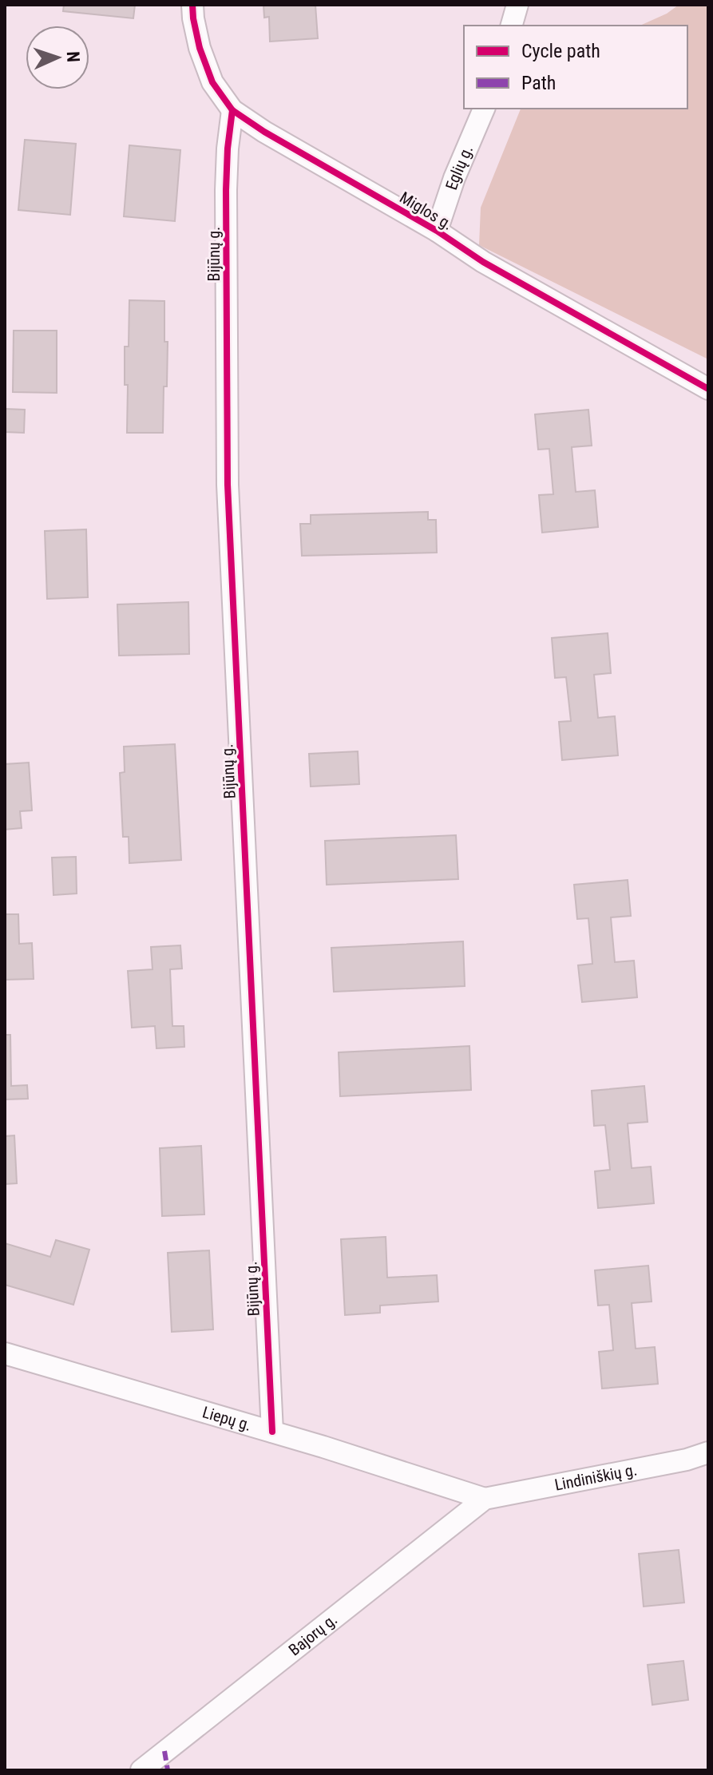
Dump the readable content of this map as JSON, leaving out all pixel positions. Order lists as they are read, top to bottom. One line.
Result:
{"streets":{"street":["Eglių g.","Miglos g.","Bijūnų g.","Liepų g.","Lindiniškių g.","Bajorų g."]},"crossings":[["Eglių g.","Miglos g."],["Miglos g.","Bijūnų g."],["Bijūnų g.","Liepų g."],["Liepų g.","Lindiniškių g."],["Liepų g.","Bajorų g."],["Lindiniškių g.","Bajorų g."]],"legend":["Cycle path","Path"],"north":"right"}
